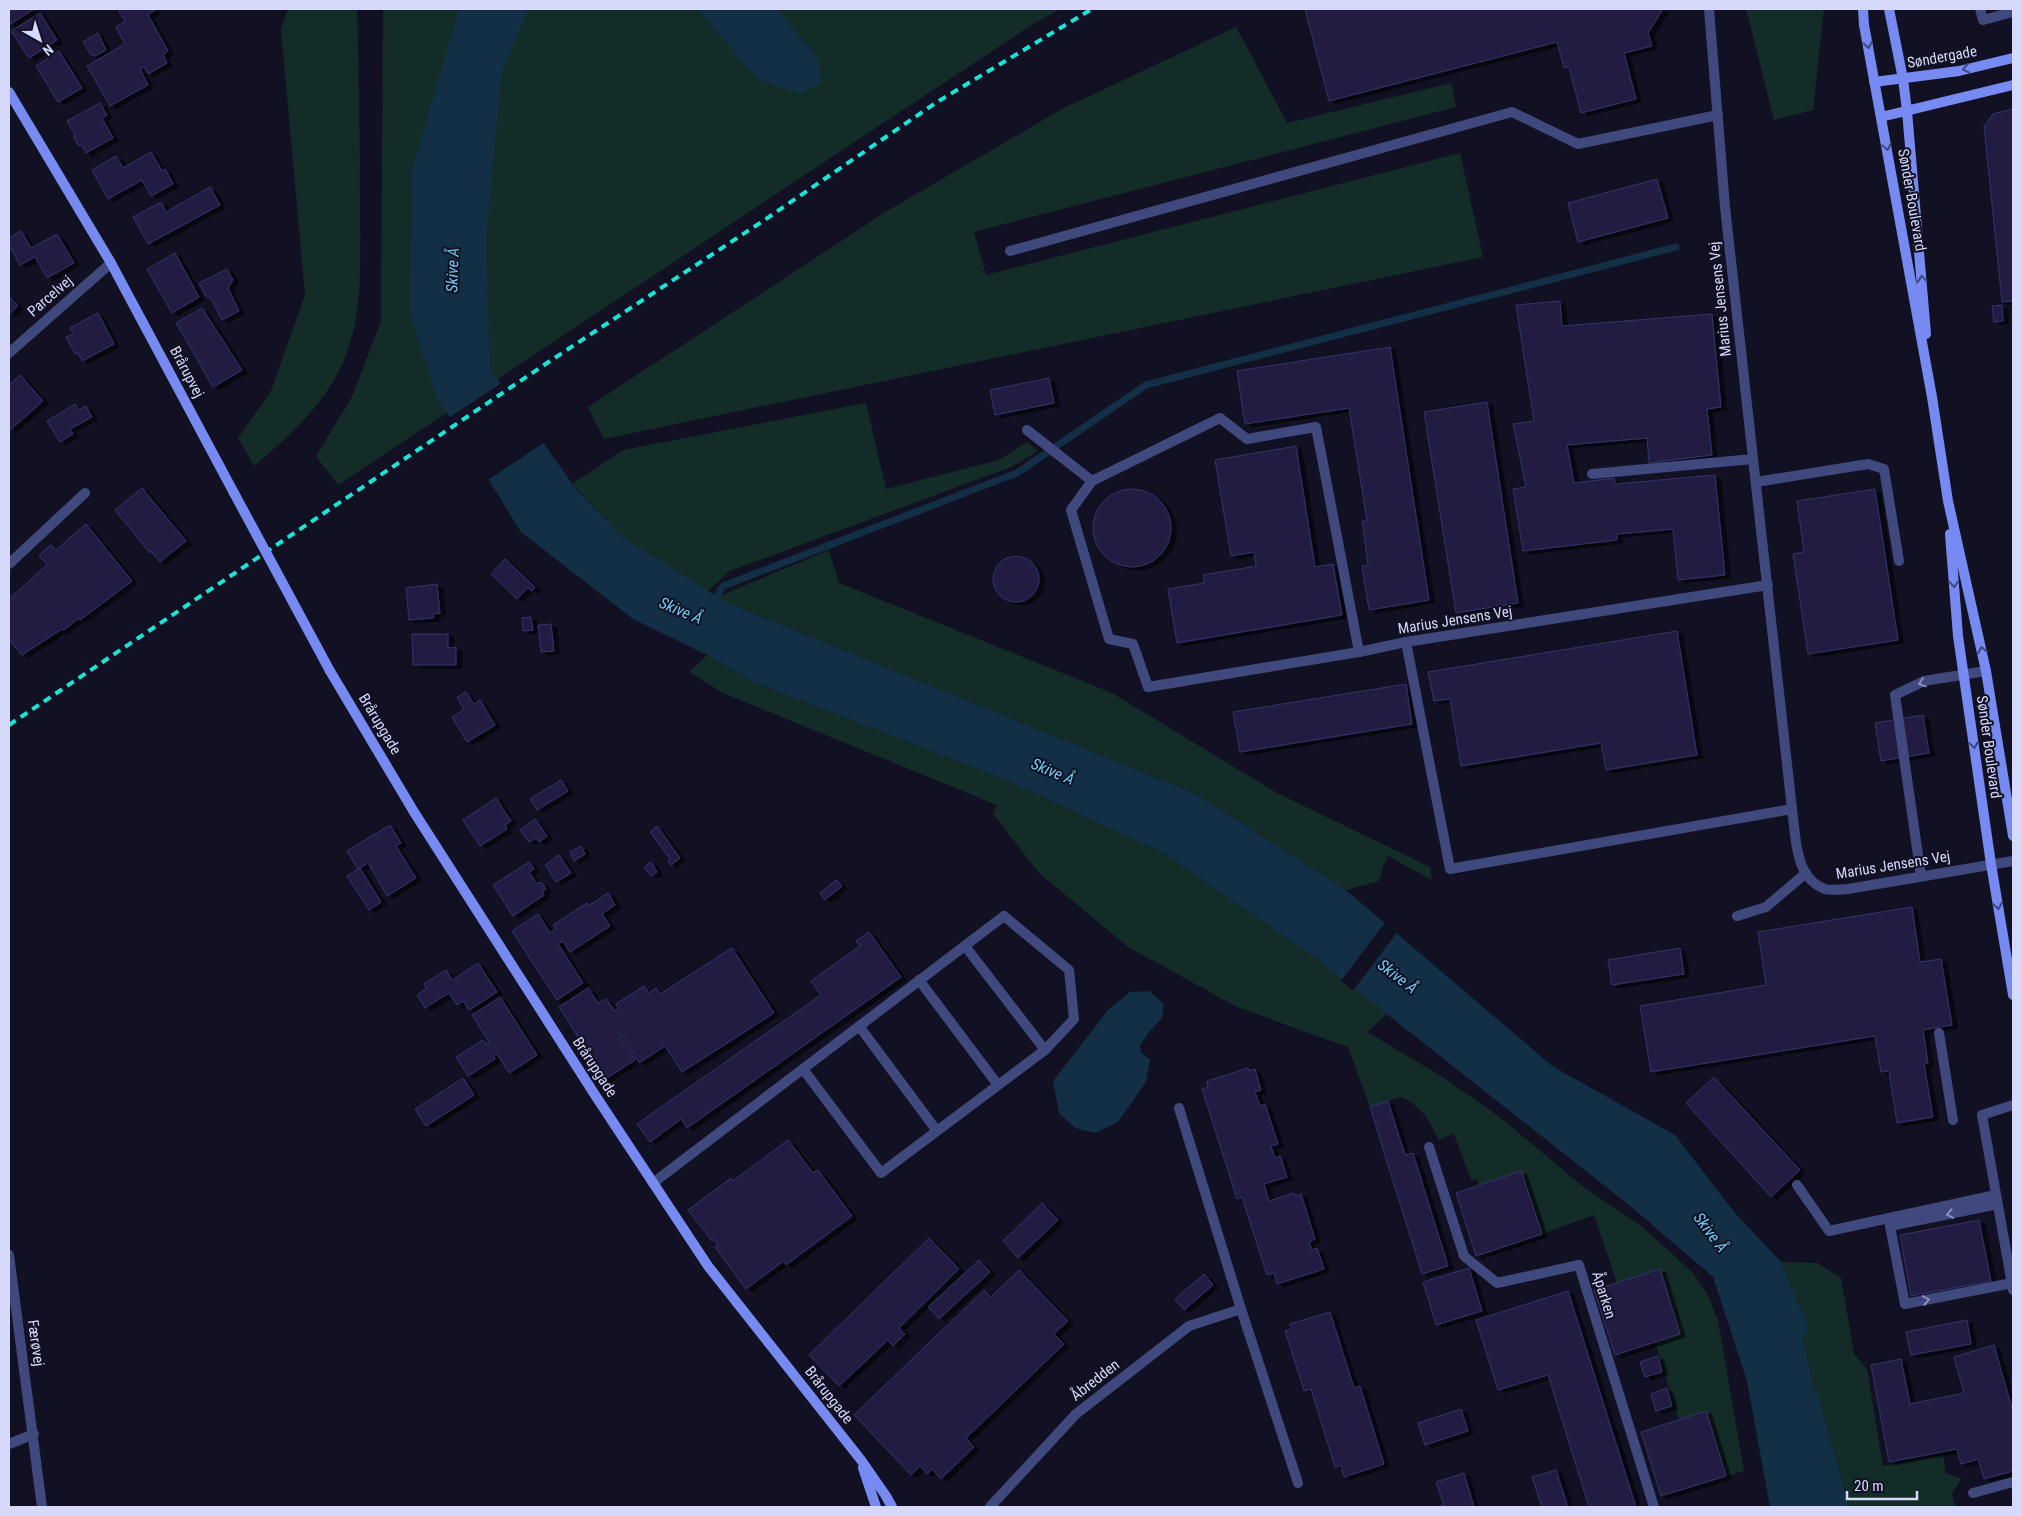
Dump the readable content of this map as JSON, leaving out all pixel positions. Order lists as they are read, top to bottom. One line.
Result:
{"streets":{"street":["Søndergade","Sønder Boulevard","Parcelvej","Marius Jensens Vej","Brårupvej","Brårupgade","Åparken","Færøvej","Åbredden"]},"crossings":[["Søndergade","Sønder Boulevard"],["Sønder Boulevard","Marius Jensens Vej"],["Parcelvej","Brårupvej"],["Brårupvej","Brårupgade"]],"water":["Skive Å"],"scale_bar":"20 m","north":"bottom right"}
